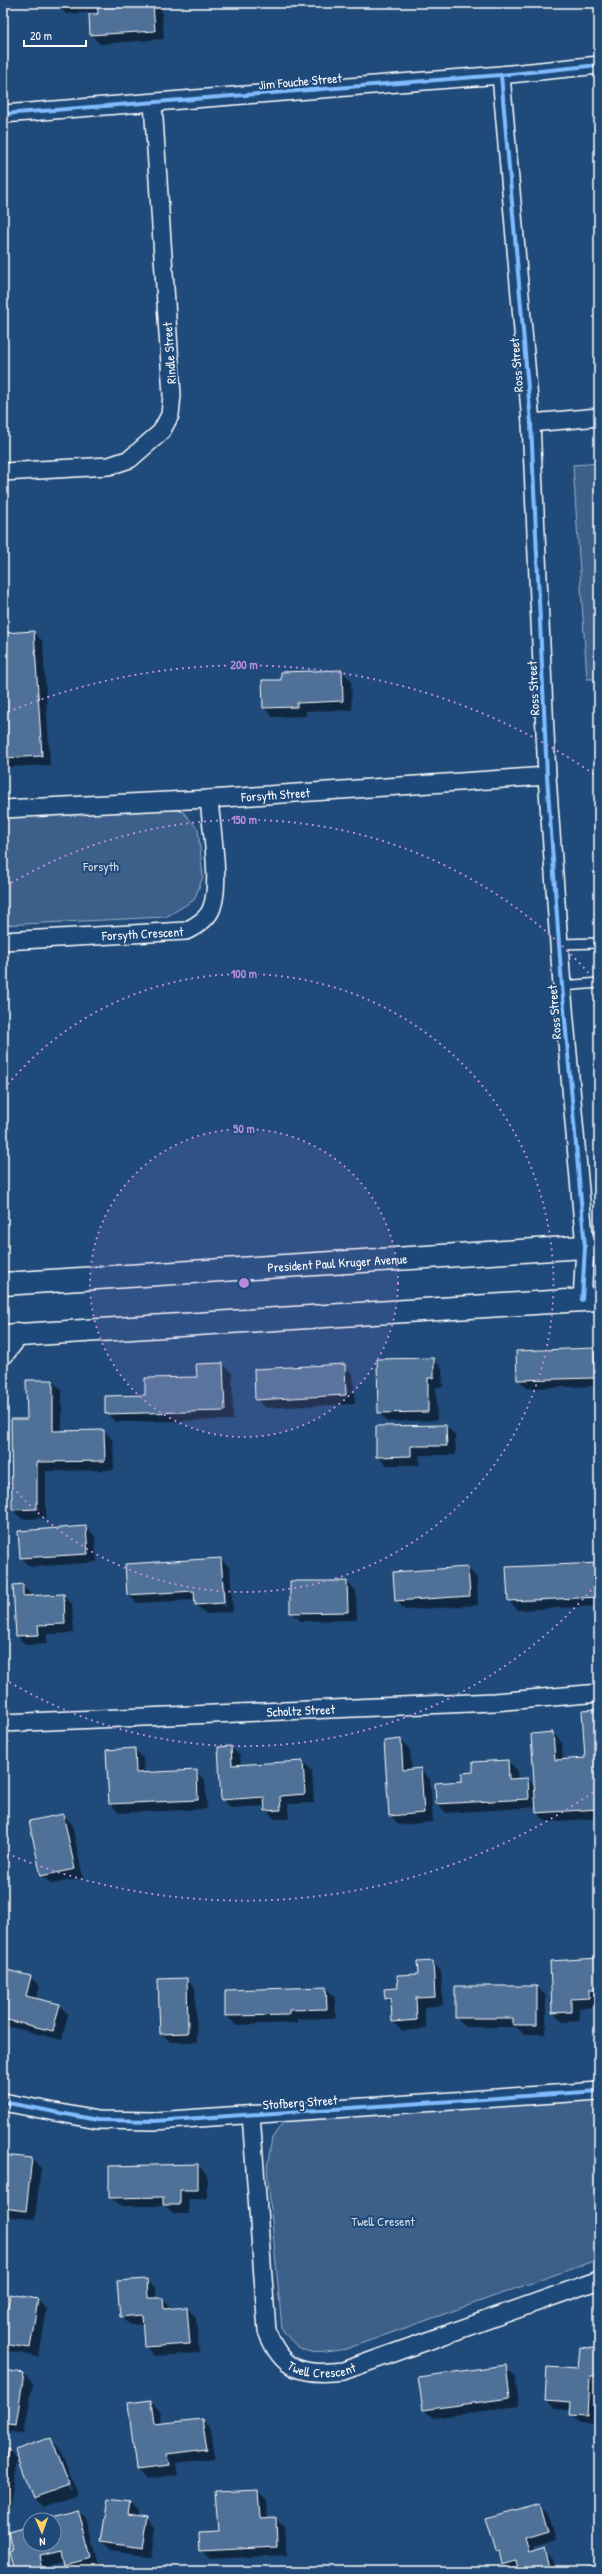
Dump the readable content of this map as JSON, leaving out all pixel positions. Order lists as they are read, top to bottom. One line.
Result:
{"streets":{"street":["Jim Fouche Street","Rindle Street","Ross Street","Forsyth Street","Forsyth Crescent","President Paul Kruger Avenue","Scholtz Street","Stofberg Street","Twell Crescent"]},"crossings":[["Jim Fouche Street","Rindle Street"],["Jim Fouche Street","Ross Street"],["Ross Street","Forsyth Street"],["Ross Street","President Paul Kruger Avenue"],["Forsyth Street","Forsyth Crescent"],["Stofberg Street","Twell Crescent"]],"parks":["Forsyth","Twell Cresent"],"scale_bar":"20 m","north":"bottom","rings":["200 m","150 m","100 m","50 m"]}
